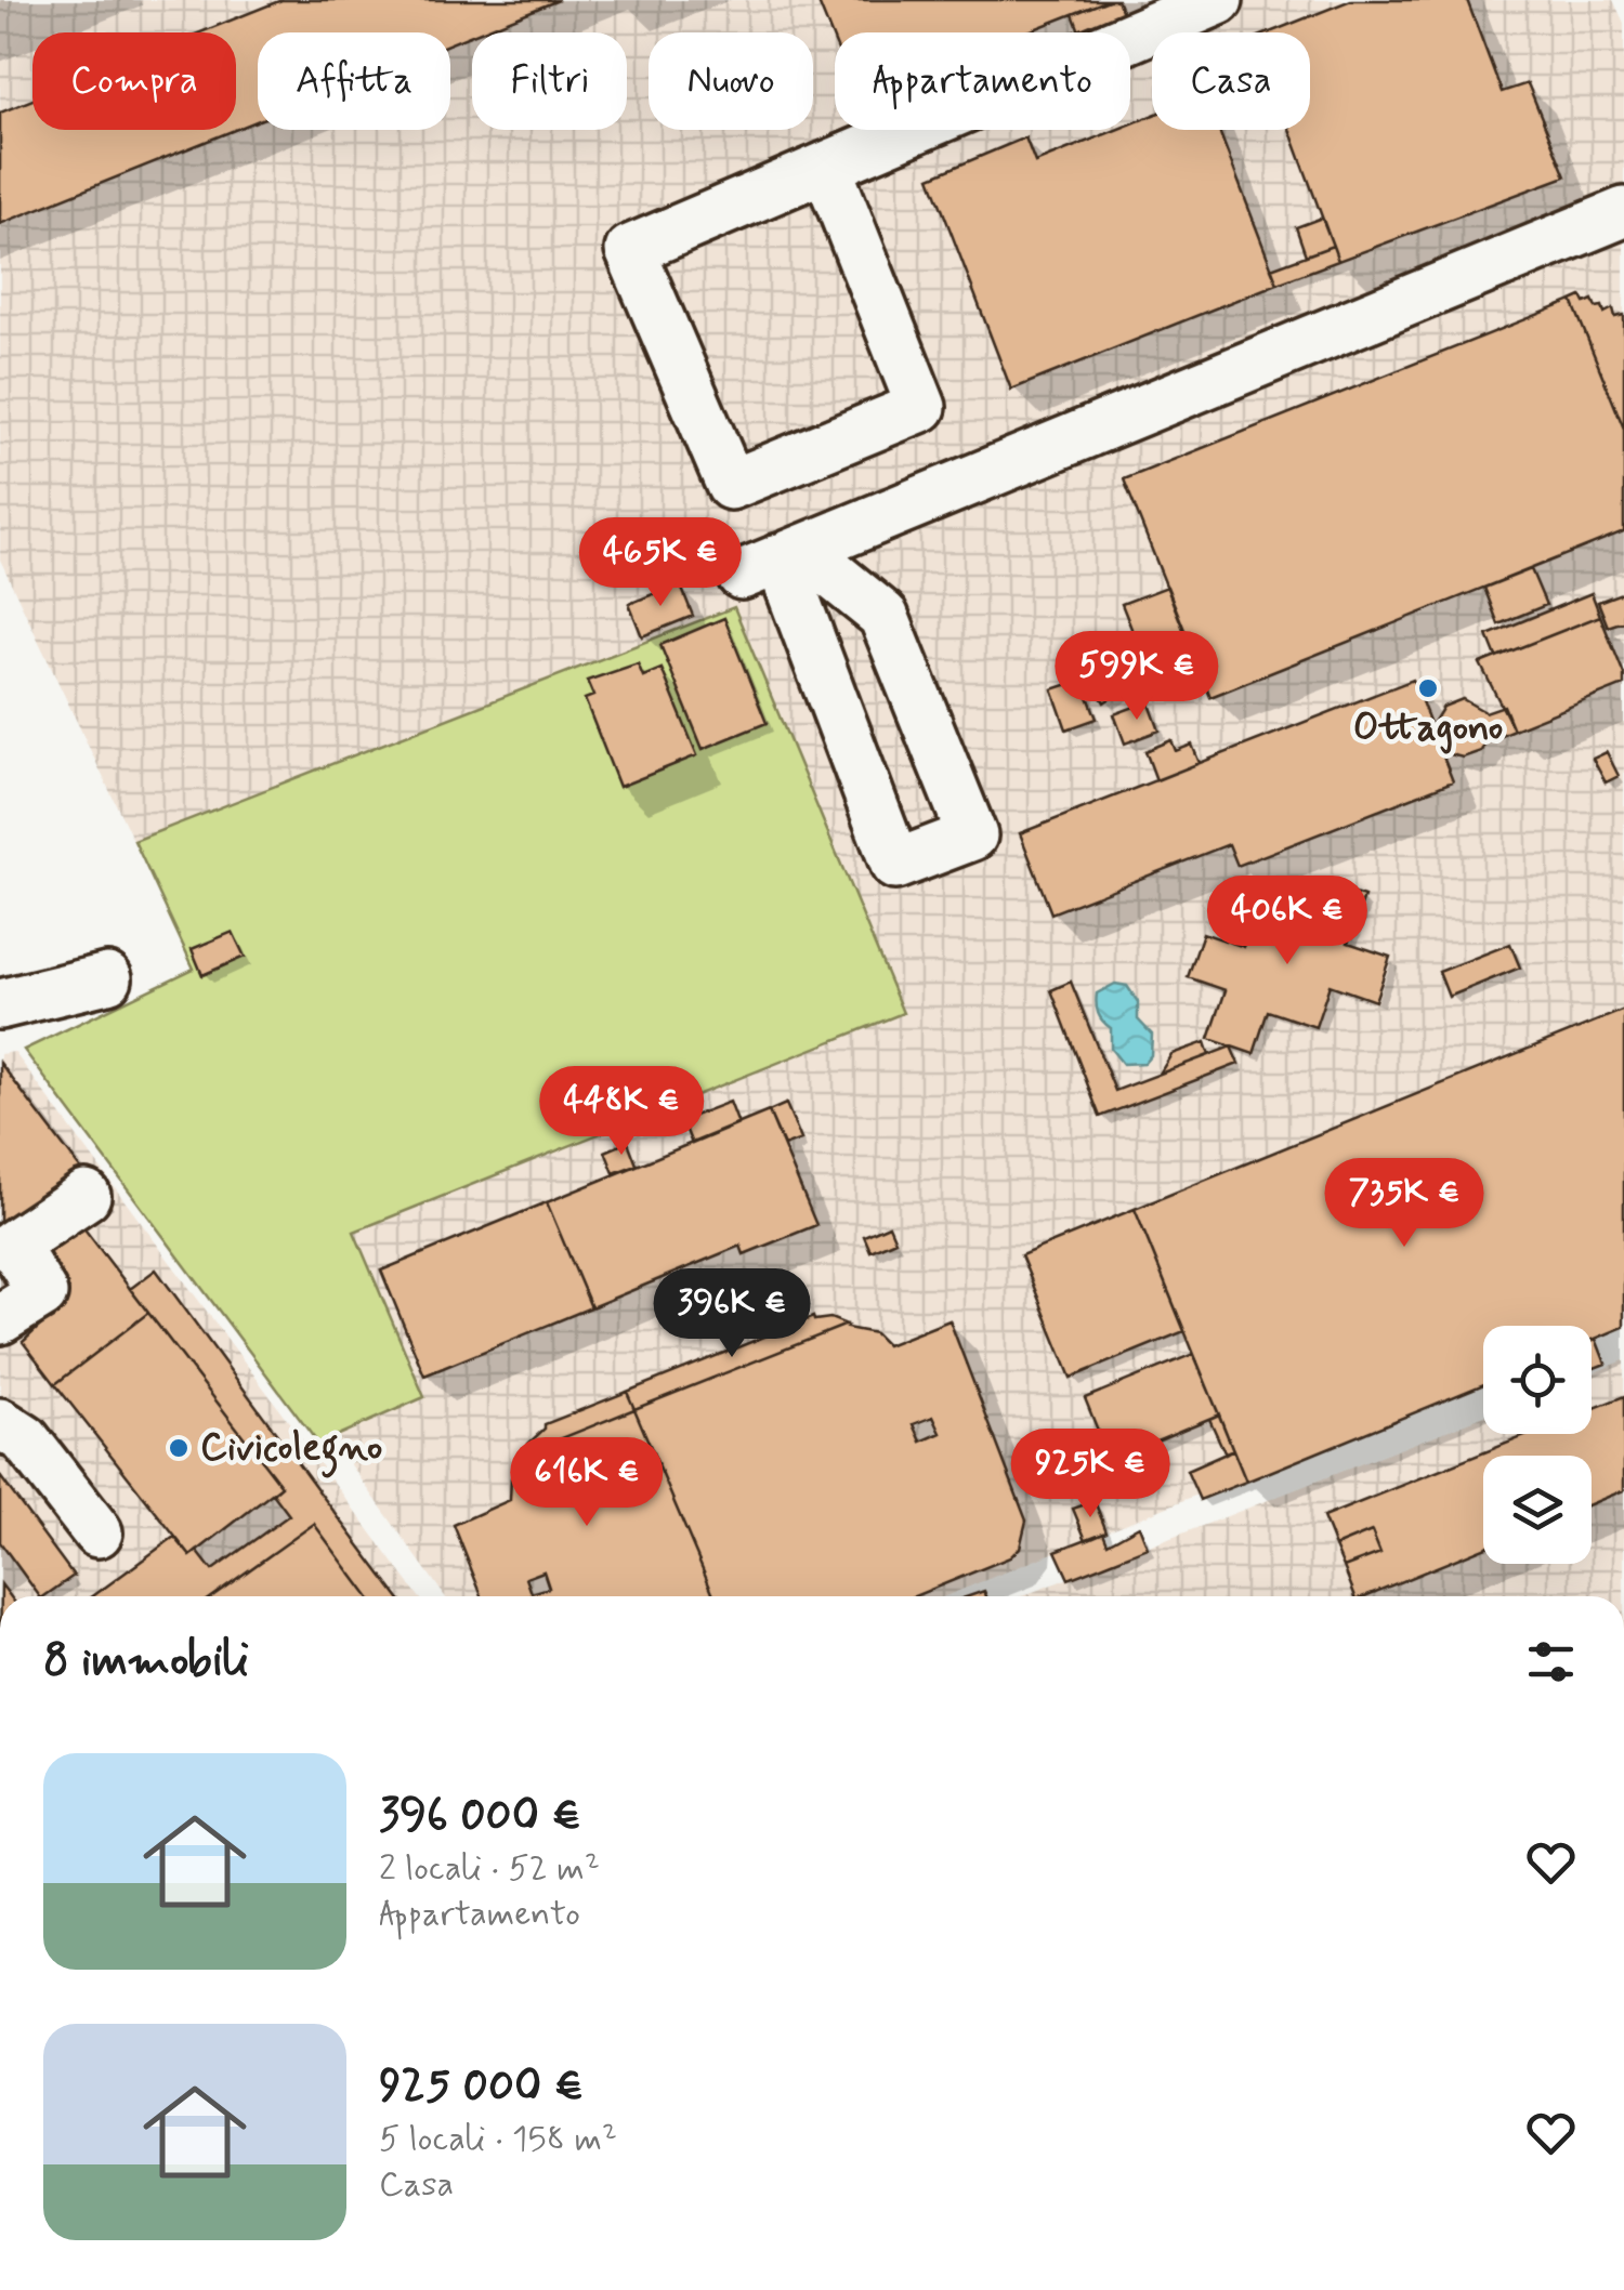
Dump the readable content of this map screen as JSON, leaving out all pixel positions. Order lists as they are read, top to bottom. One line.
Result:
{"places":["Ottagono","Civicolegno"],"page":{"chip":["Compra","Affitta","Filtri","Nuovo","Appartamento","Casa"],"price":["465K €","599K €","406K €","448K €","735K €","396K €","925K €","616K €"],"heading":"8 immobili","list":[{"name":"396 000 €","note":"2 locali · 52 m² · Appartamento"},{"name":"925 000 €","note":"5 locali · 158 m² · Casa"}]}}
